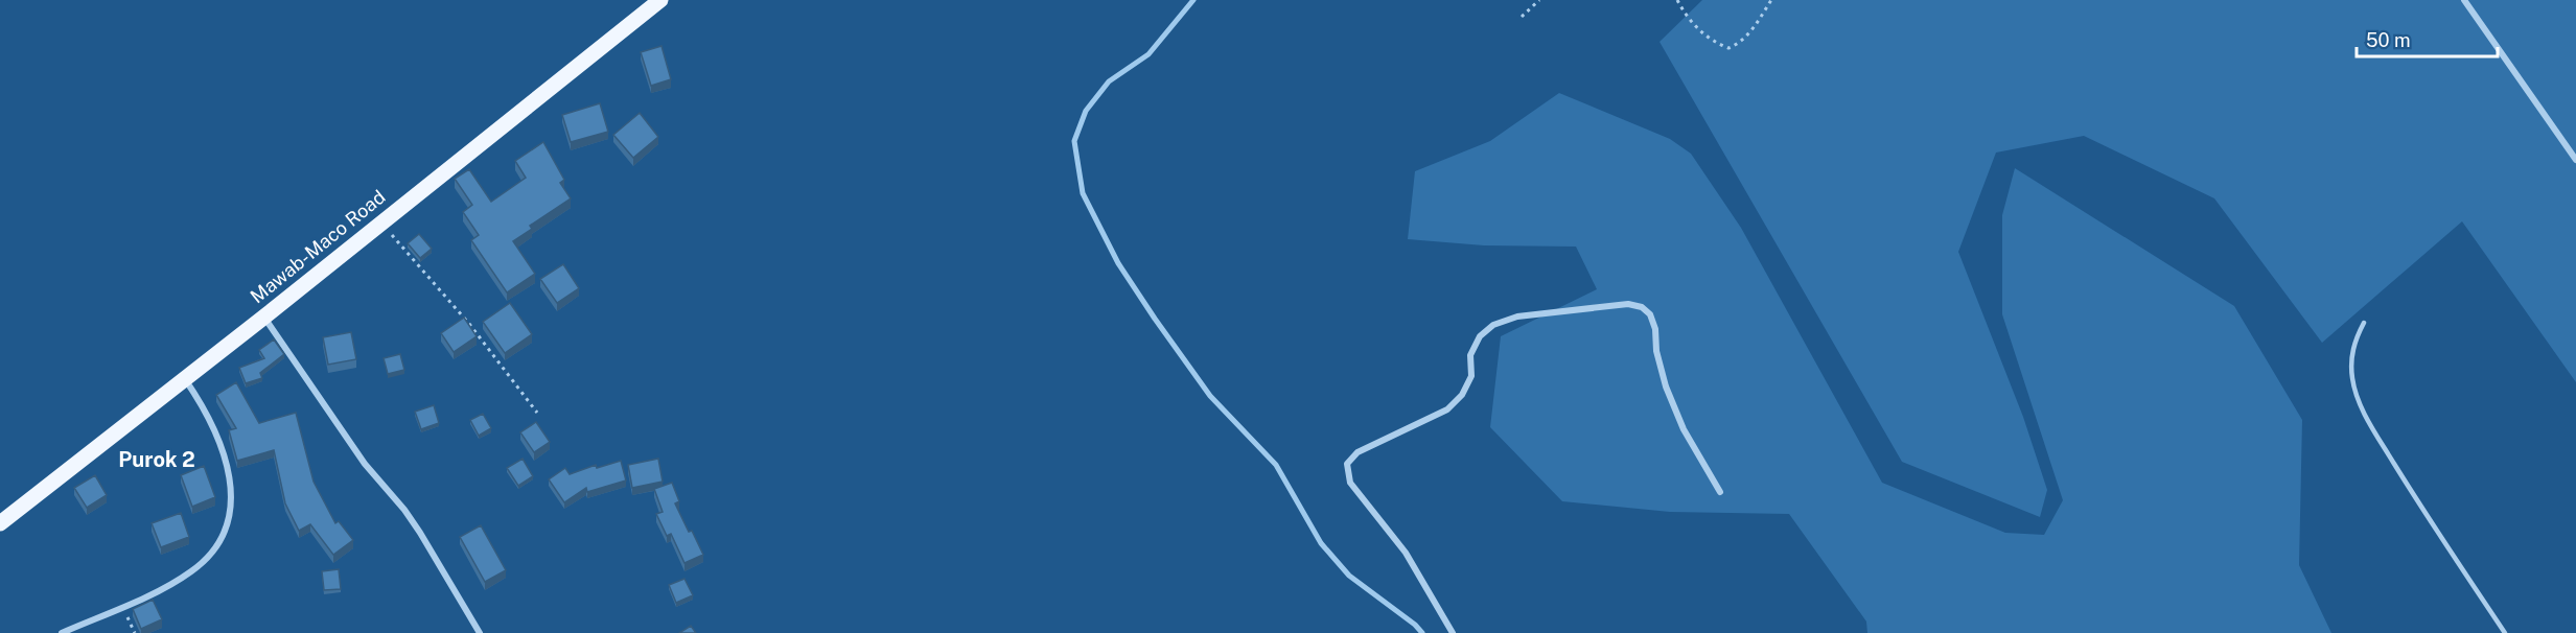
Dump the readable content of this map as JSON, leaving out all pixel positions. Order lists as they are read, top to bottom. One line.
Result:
{"streets":{"main road":["Mawab-Maco Road"]},"districts":["Purok 2"],"scale_bar":"50 m"}
